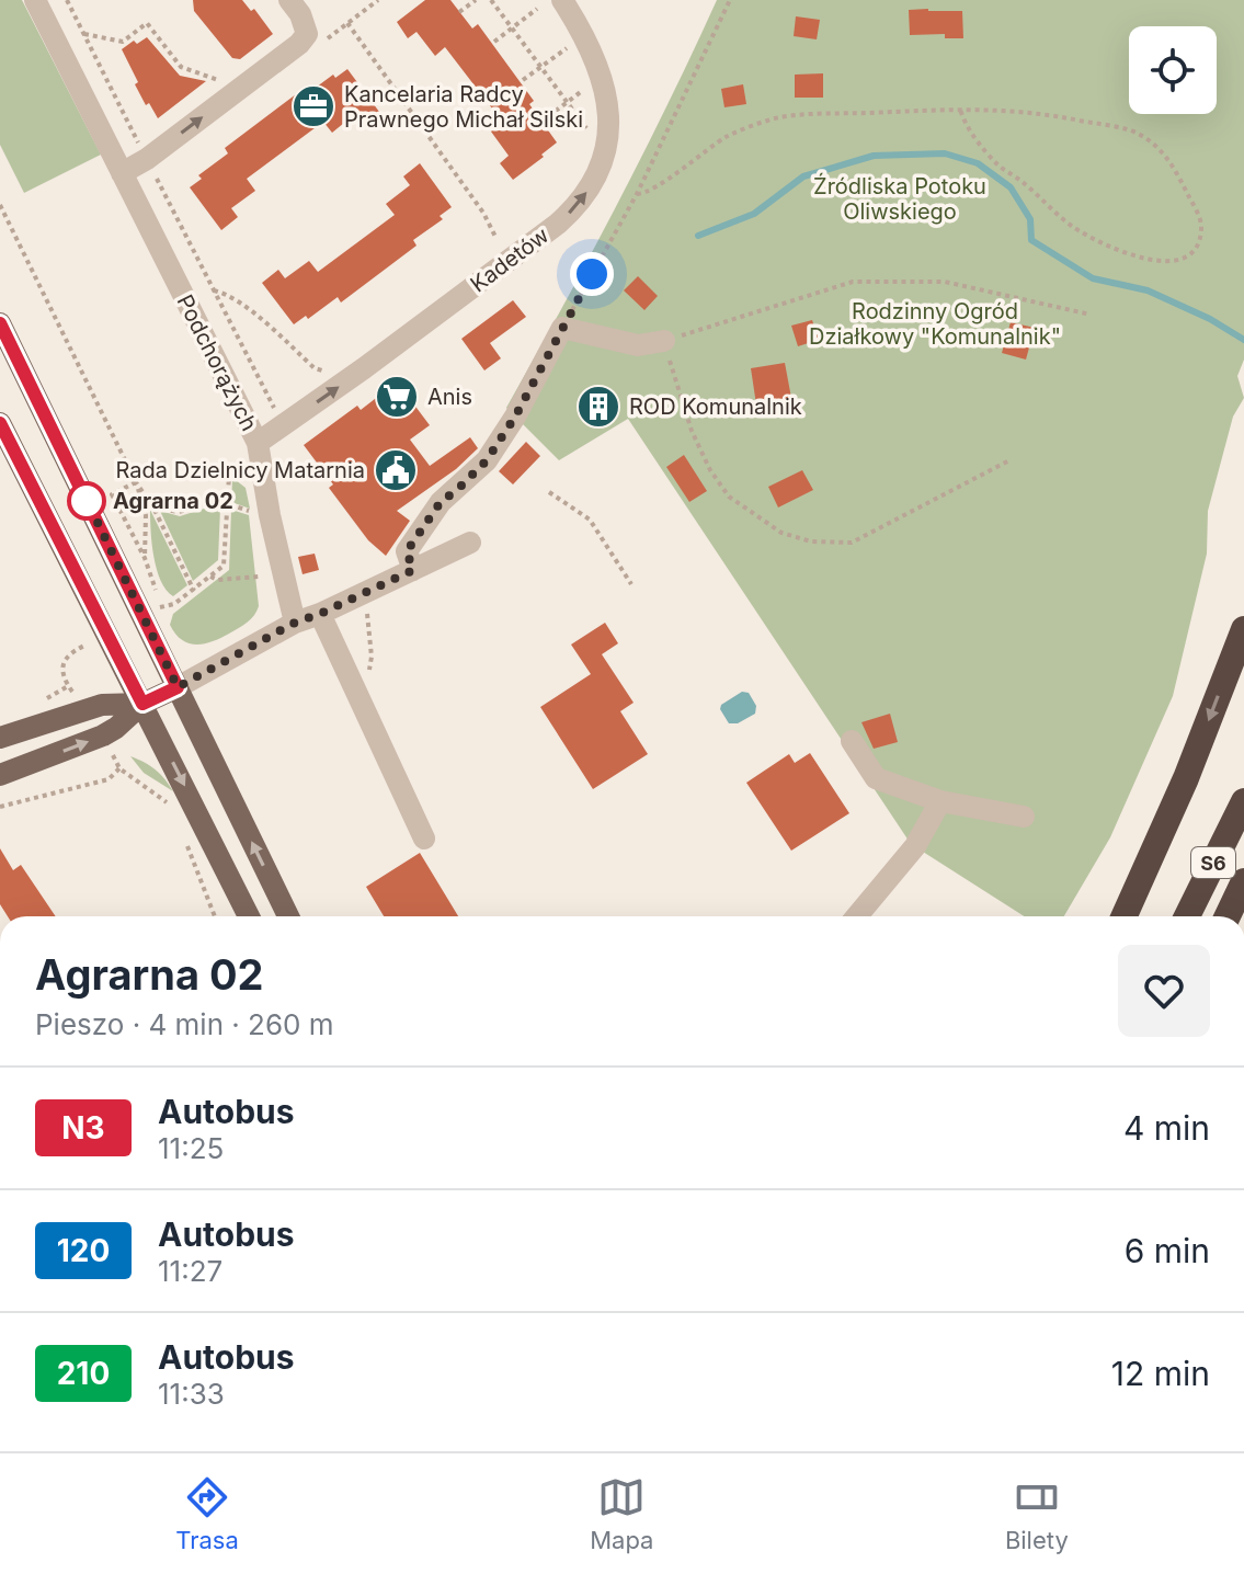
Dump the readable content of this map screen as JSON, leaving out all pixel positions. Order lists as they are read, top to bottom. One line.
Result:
{"streets":{"highway":["S6"],"street":["Kadetów","Podchorążych"]},"crossings":[["Kadetów","Podchorążych"]],"parks":["Źródliska Potoku Oliwskiego","Rodzinny Ogród Działkowy \"Komunalnik\""],"places":{"office":["Kancelaria Radcy Prawnego Michał Silski"],"supermarket":["Anis"],"building":["ROD Komunalnik"],"public building":["Rada Dzielnicy Matarnia"],"other":["Agrarna 02"]},"lines":["bus line N3"],"page":{"heading":["Agrarna 02","Pieszo · 4 min · 260 m"],"list":[{"mark":"N3","name":"Autobus","note":"11:25","value":"4 min"},{"mark":"120","name":"Autobus","note":"11:27","value":"6 min"},{"mark":"210","name":"Autobus","note":"11:33","value":"12 min"}],"tabs":["Trasa","Mapa","Bilety"]}}
